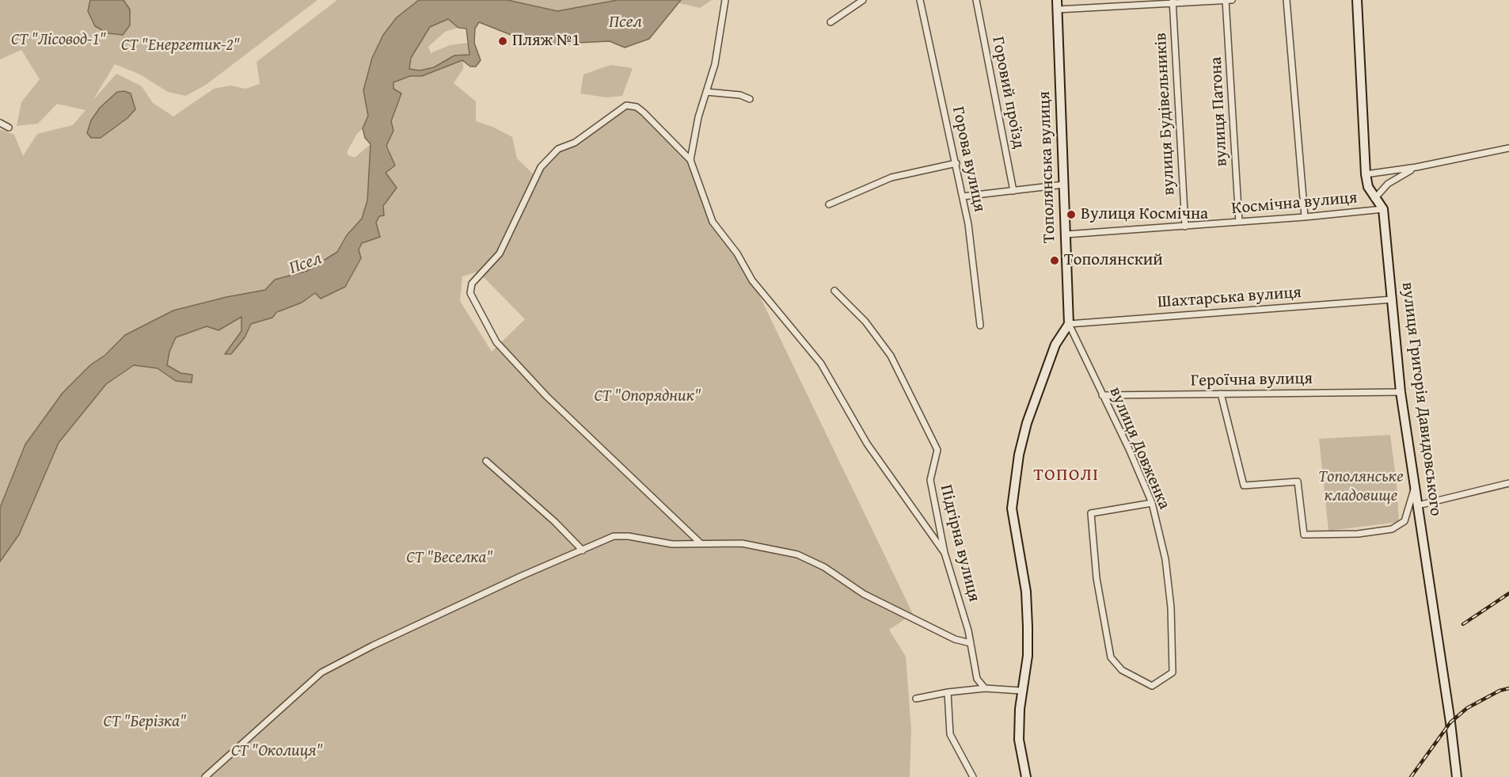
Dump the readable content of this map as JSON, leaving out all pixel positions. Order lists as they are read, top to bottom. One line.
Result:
{"streets":{"street":["Горовий проїзд","вулиця Патона","вулиця Будівельників","Горова вулиця","Тополянська вулиця","Космічна вулиця","Шахтарська вулиця","Героїчна вулиця","вулиця Григорія Давидовського","вулиця Довженка","Підгірна вулиця"]},"crossings":[["вулиця Патона","Космічна вулиця"],["вулиця Будівельників","Космічна вулиця"],["Тополянська вулиця","Космічна вулиця"],["Тополянська вулиця","Шахтарська вулиця"],["Тополянська вулиця","вулиця Довженка"],["Космічна вулиця","вулиця Григорія Давидовського"],["Шахтарська вулиця","вулиця Григорія Давидовського"],["Шахтарська вулиця","вулиця Довженка"],["Героїчна вулиця","вулиця Григорія Давидовського"],["Героїчна вулиця","вулиця Довженка"]],"districts":["ТОПОЛІ"],"water":["Псел"],"parks":["СТ \"Лісовод-1\"","СТ \"Енергетик-2\"","СТ \"Опорядник\"","Тополянське кладовище","СТ \"Веселка\"","СТ \"Берізка\"","СТ \"Околиця\""],"places":["Пляж №1","Вулиця Космічна","Тополянский"]}
